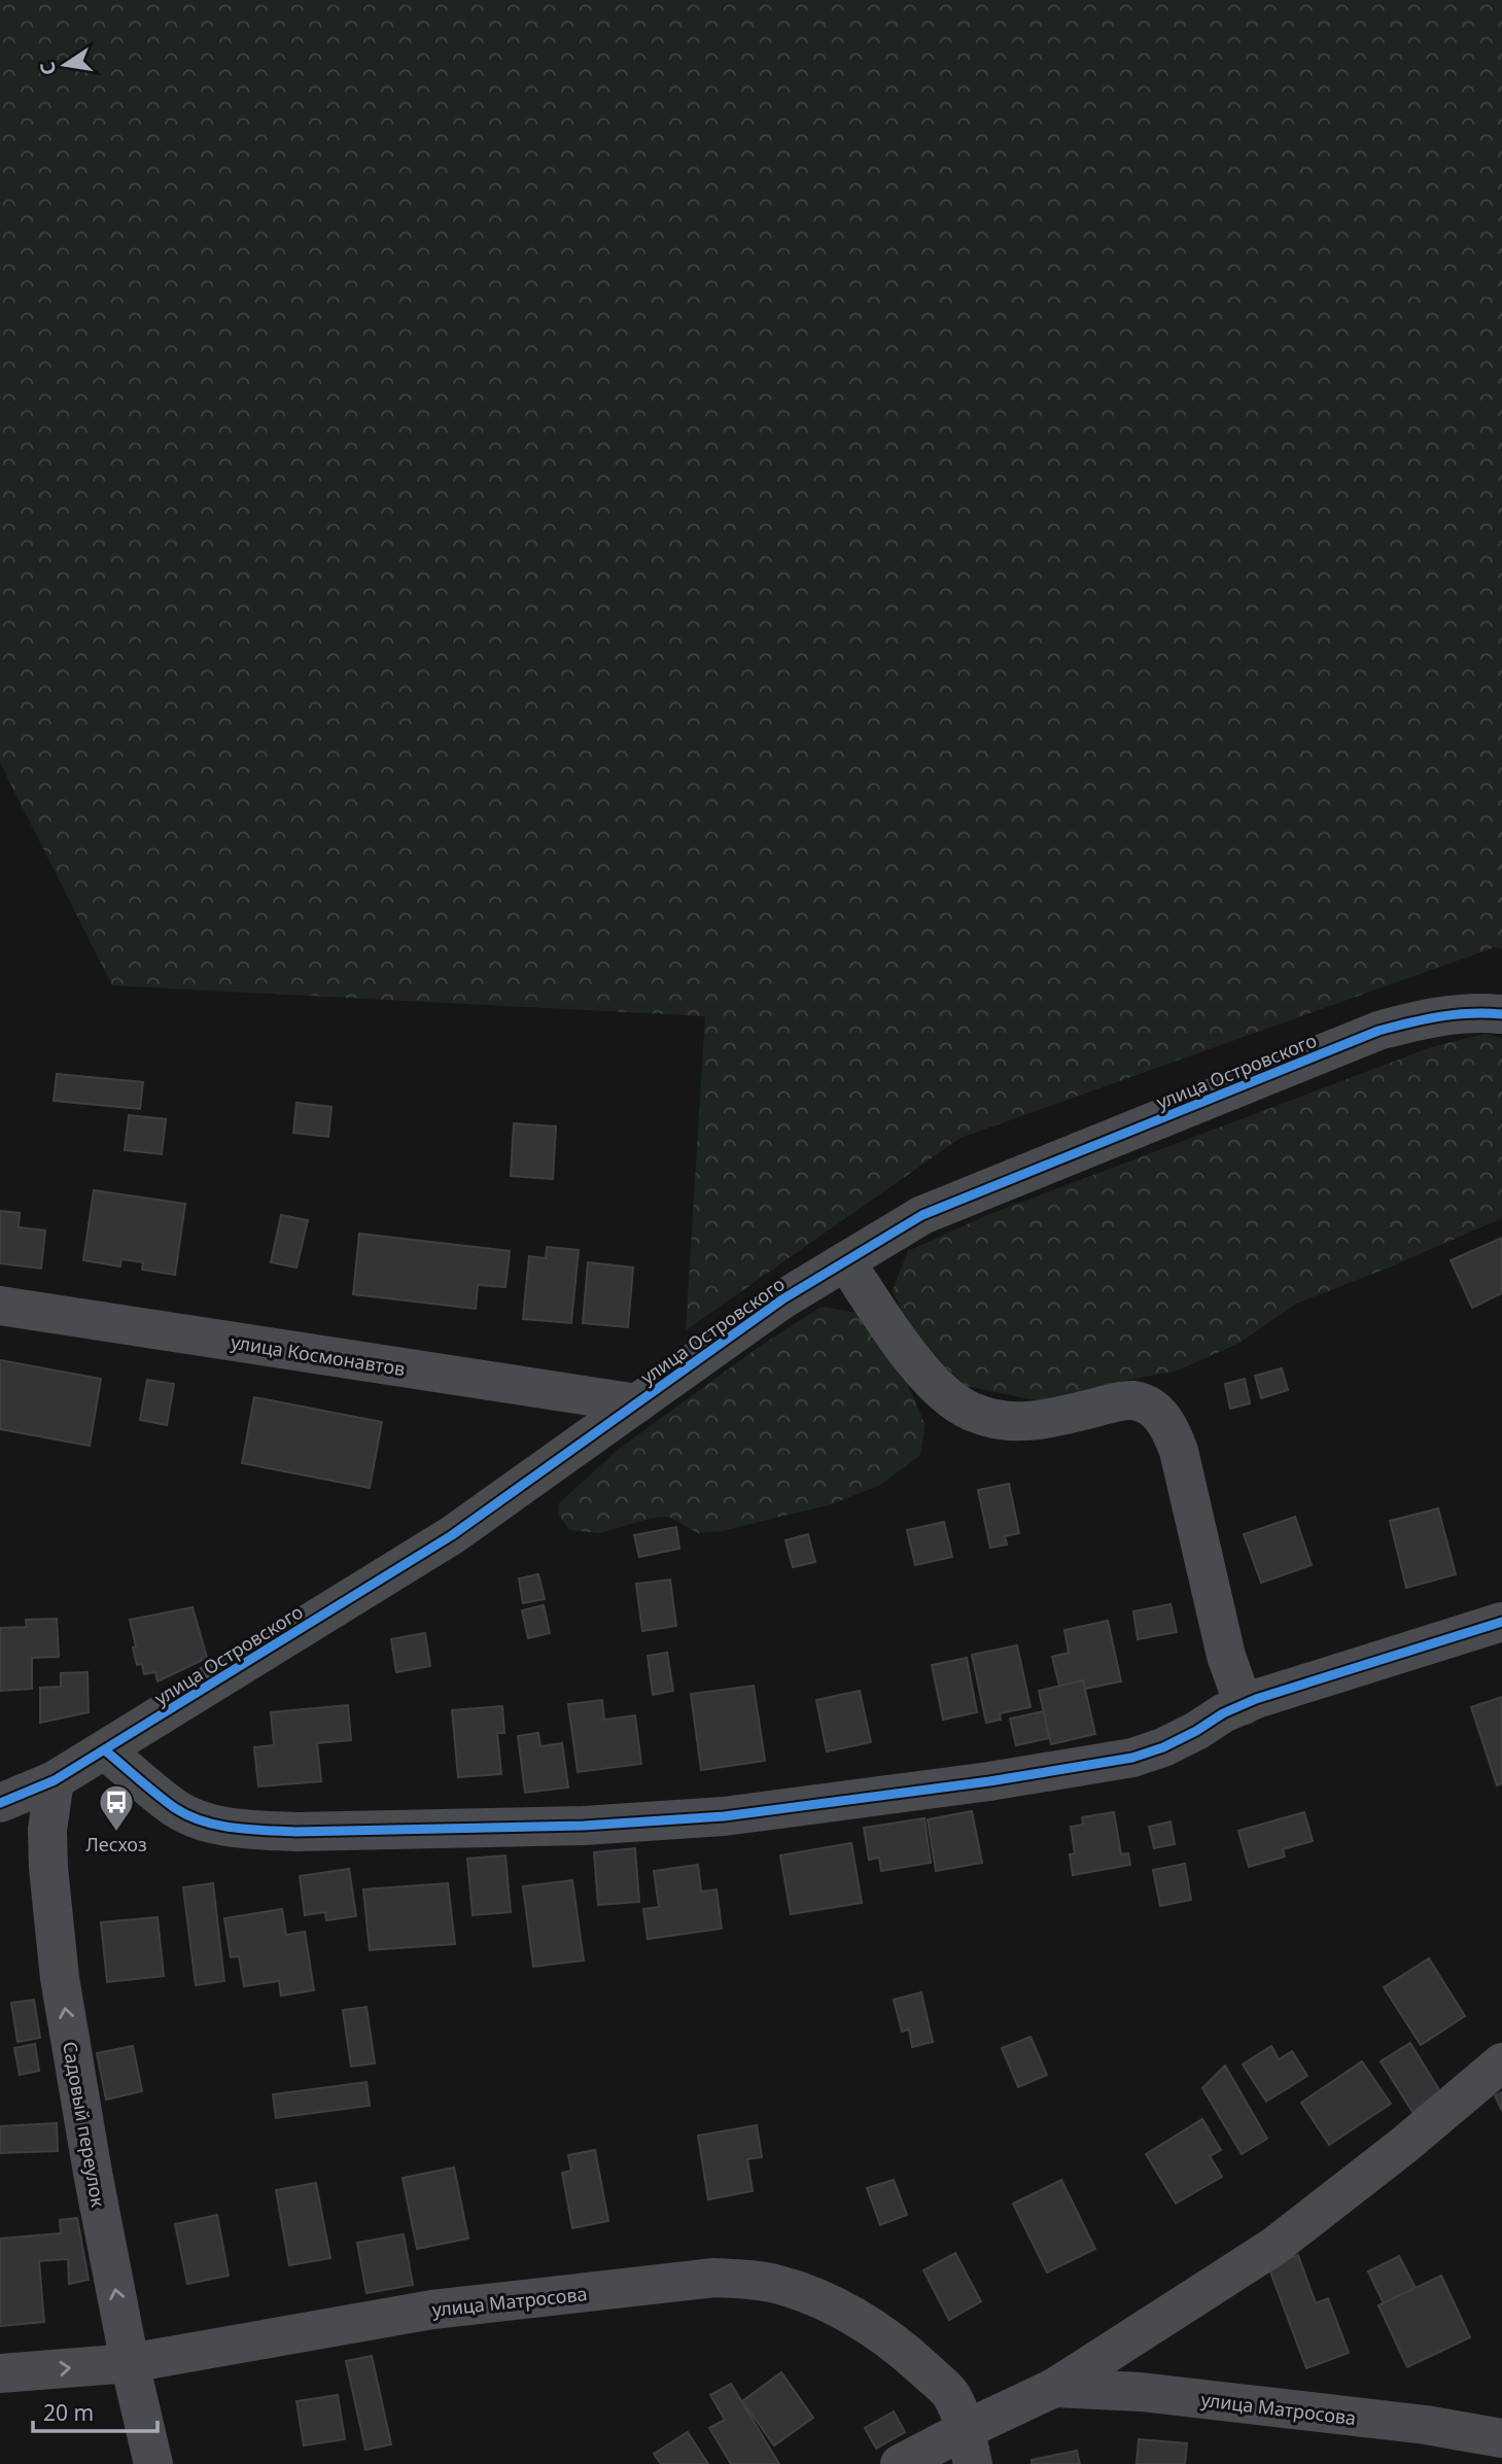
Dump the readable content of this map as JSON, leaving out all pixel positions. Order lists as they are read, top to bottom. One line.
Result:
{"streets":{"street":["улица Островского","улица Космонавтов","Садовый переулок","улица Матросова"]},"crossings":[["улица Островского","улица Космонавтов"],["улица Островского","Садовый переулок"],["Садовый переулок","улица Матросова"]],"one_way":["Садовый переулок"],"places":{"bus stop":["Лесхоз"]},"scale_bar":"20 m","north":"left"}
